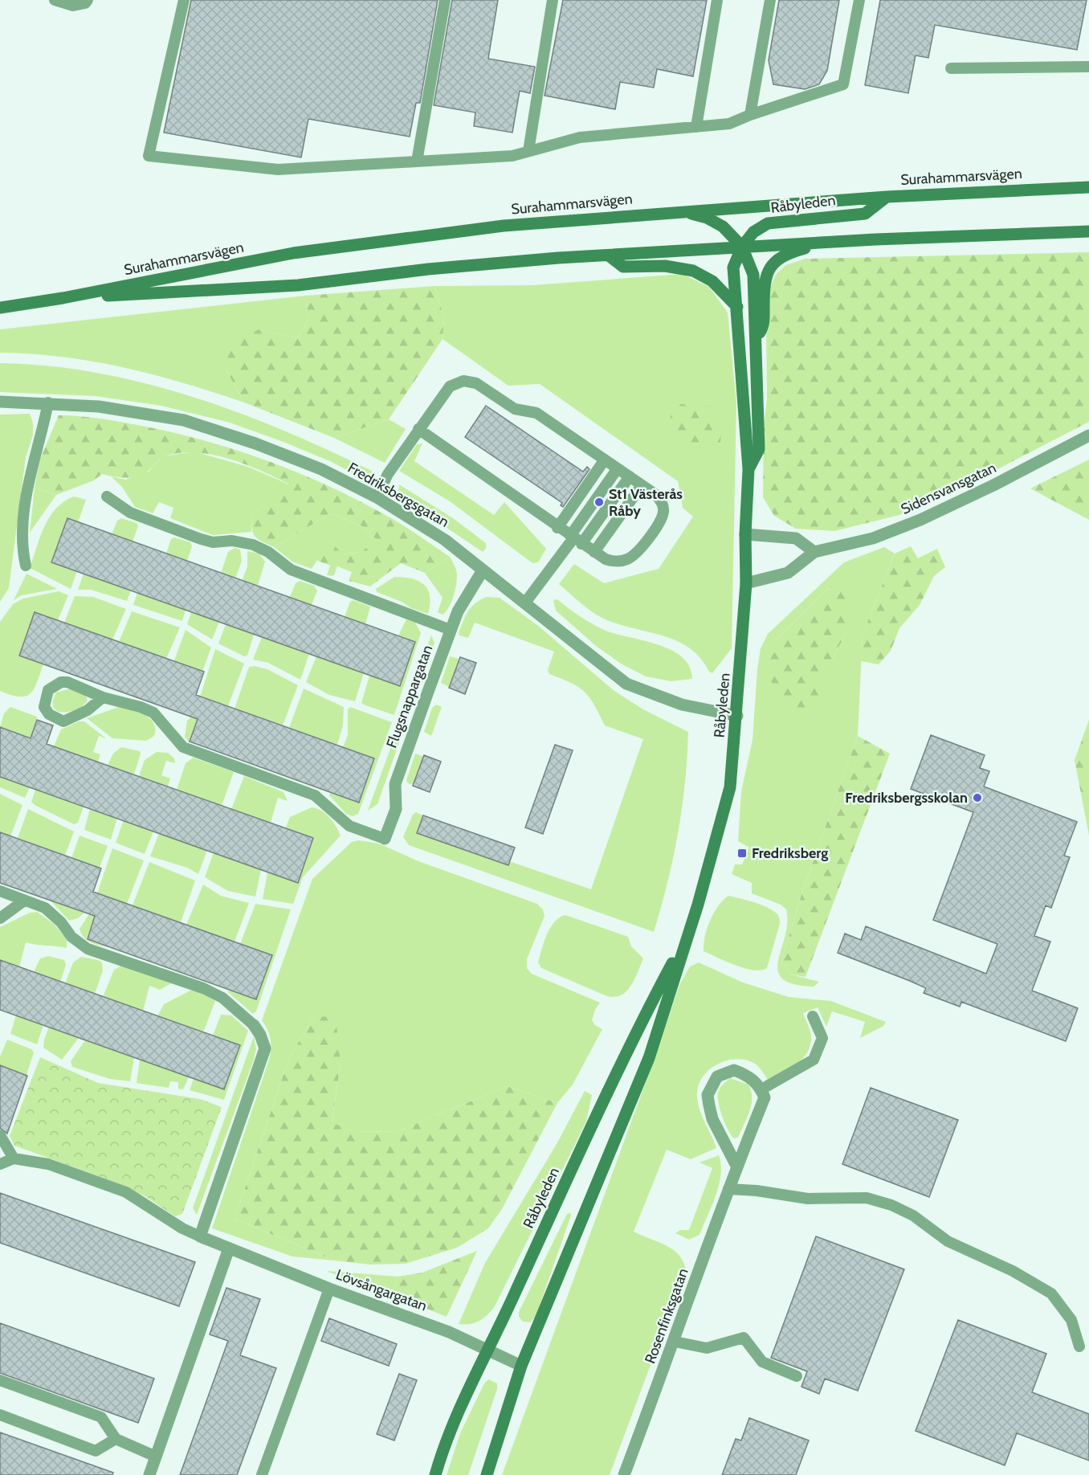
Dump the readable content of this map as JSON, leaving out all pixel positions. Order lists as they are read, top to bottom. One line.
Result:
{"streets":{"main road":["Surahammarsvägen","Råbyleden"],"street":["Sidensvansgatan","Fredriksbergsgatan","Flugsnappargatan","Lövsångargatan","Rosenfinksgatan"]},"crossings":[["Surahammarsvägen","Råbyleden"],["Råbyleden","Sidensvansgatan"],["Råbyleden","Fredriksbergsgatan"],["Råbyleden","Lövsångargatan"],["Fredriksbergsgatan","Flugsnappargatan"]],"places":{"other":["St1 Västerås Råby","Fredriksbergsskolan"],"transit":["Fredriksberg"]}}
